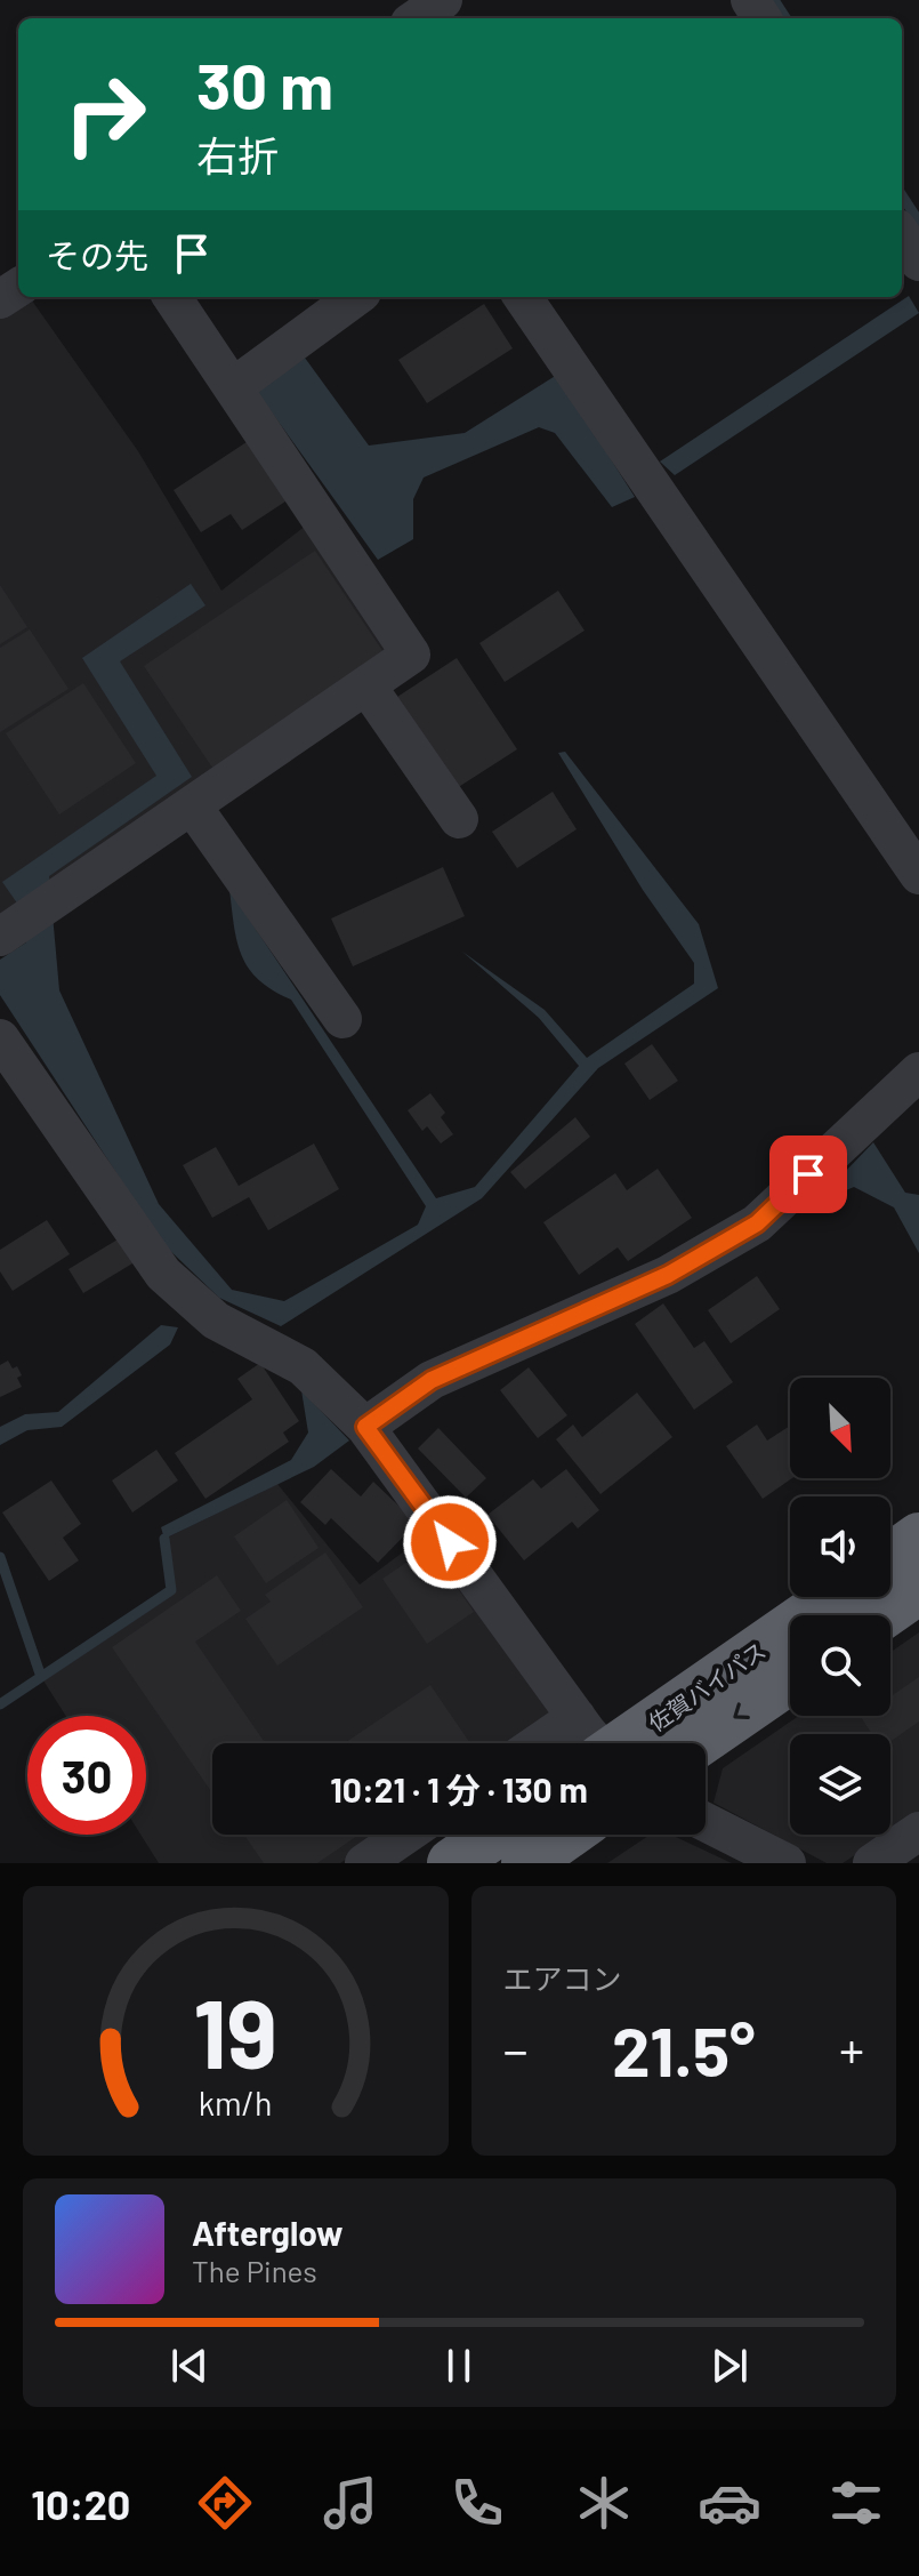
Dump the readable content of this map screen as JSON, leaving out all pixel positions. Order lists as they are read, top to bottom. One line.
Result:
{"streets":{"highway":["佐賀バイパス"]},"north":"bottom right","page":{"turn":["30 m","右折"],"then":"その先","limit":"30","trip":"10:21 · 1 分 · 130 m","tile":"エアコン","heat":["−","21.5°","+"],"song":["Afterglow","The Pines"],"tabs":"10:20","gauge":["19","km/h"]}}
